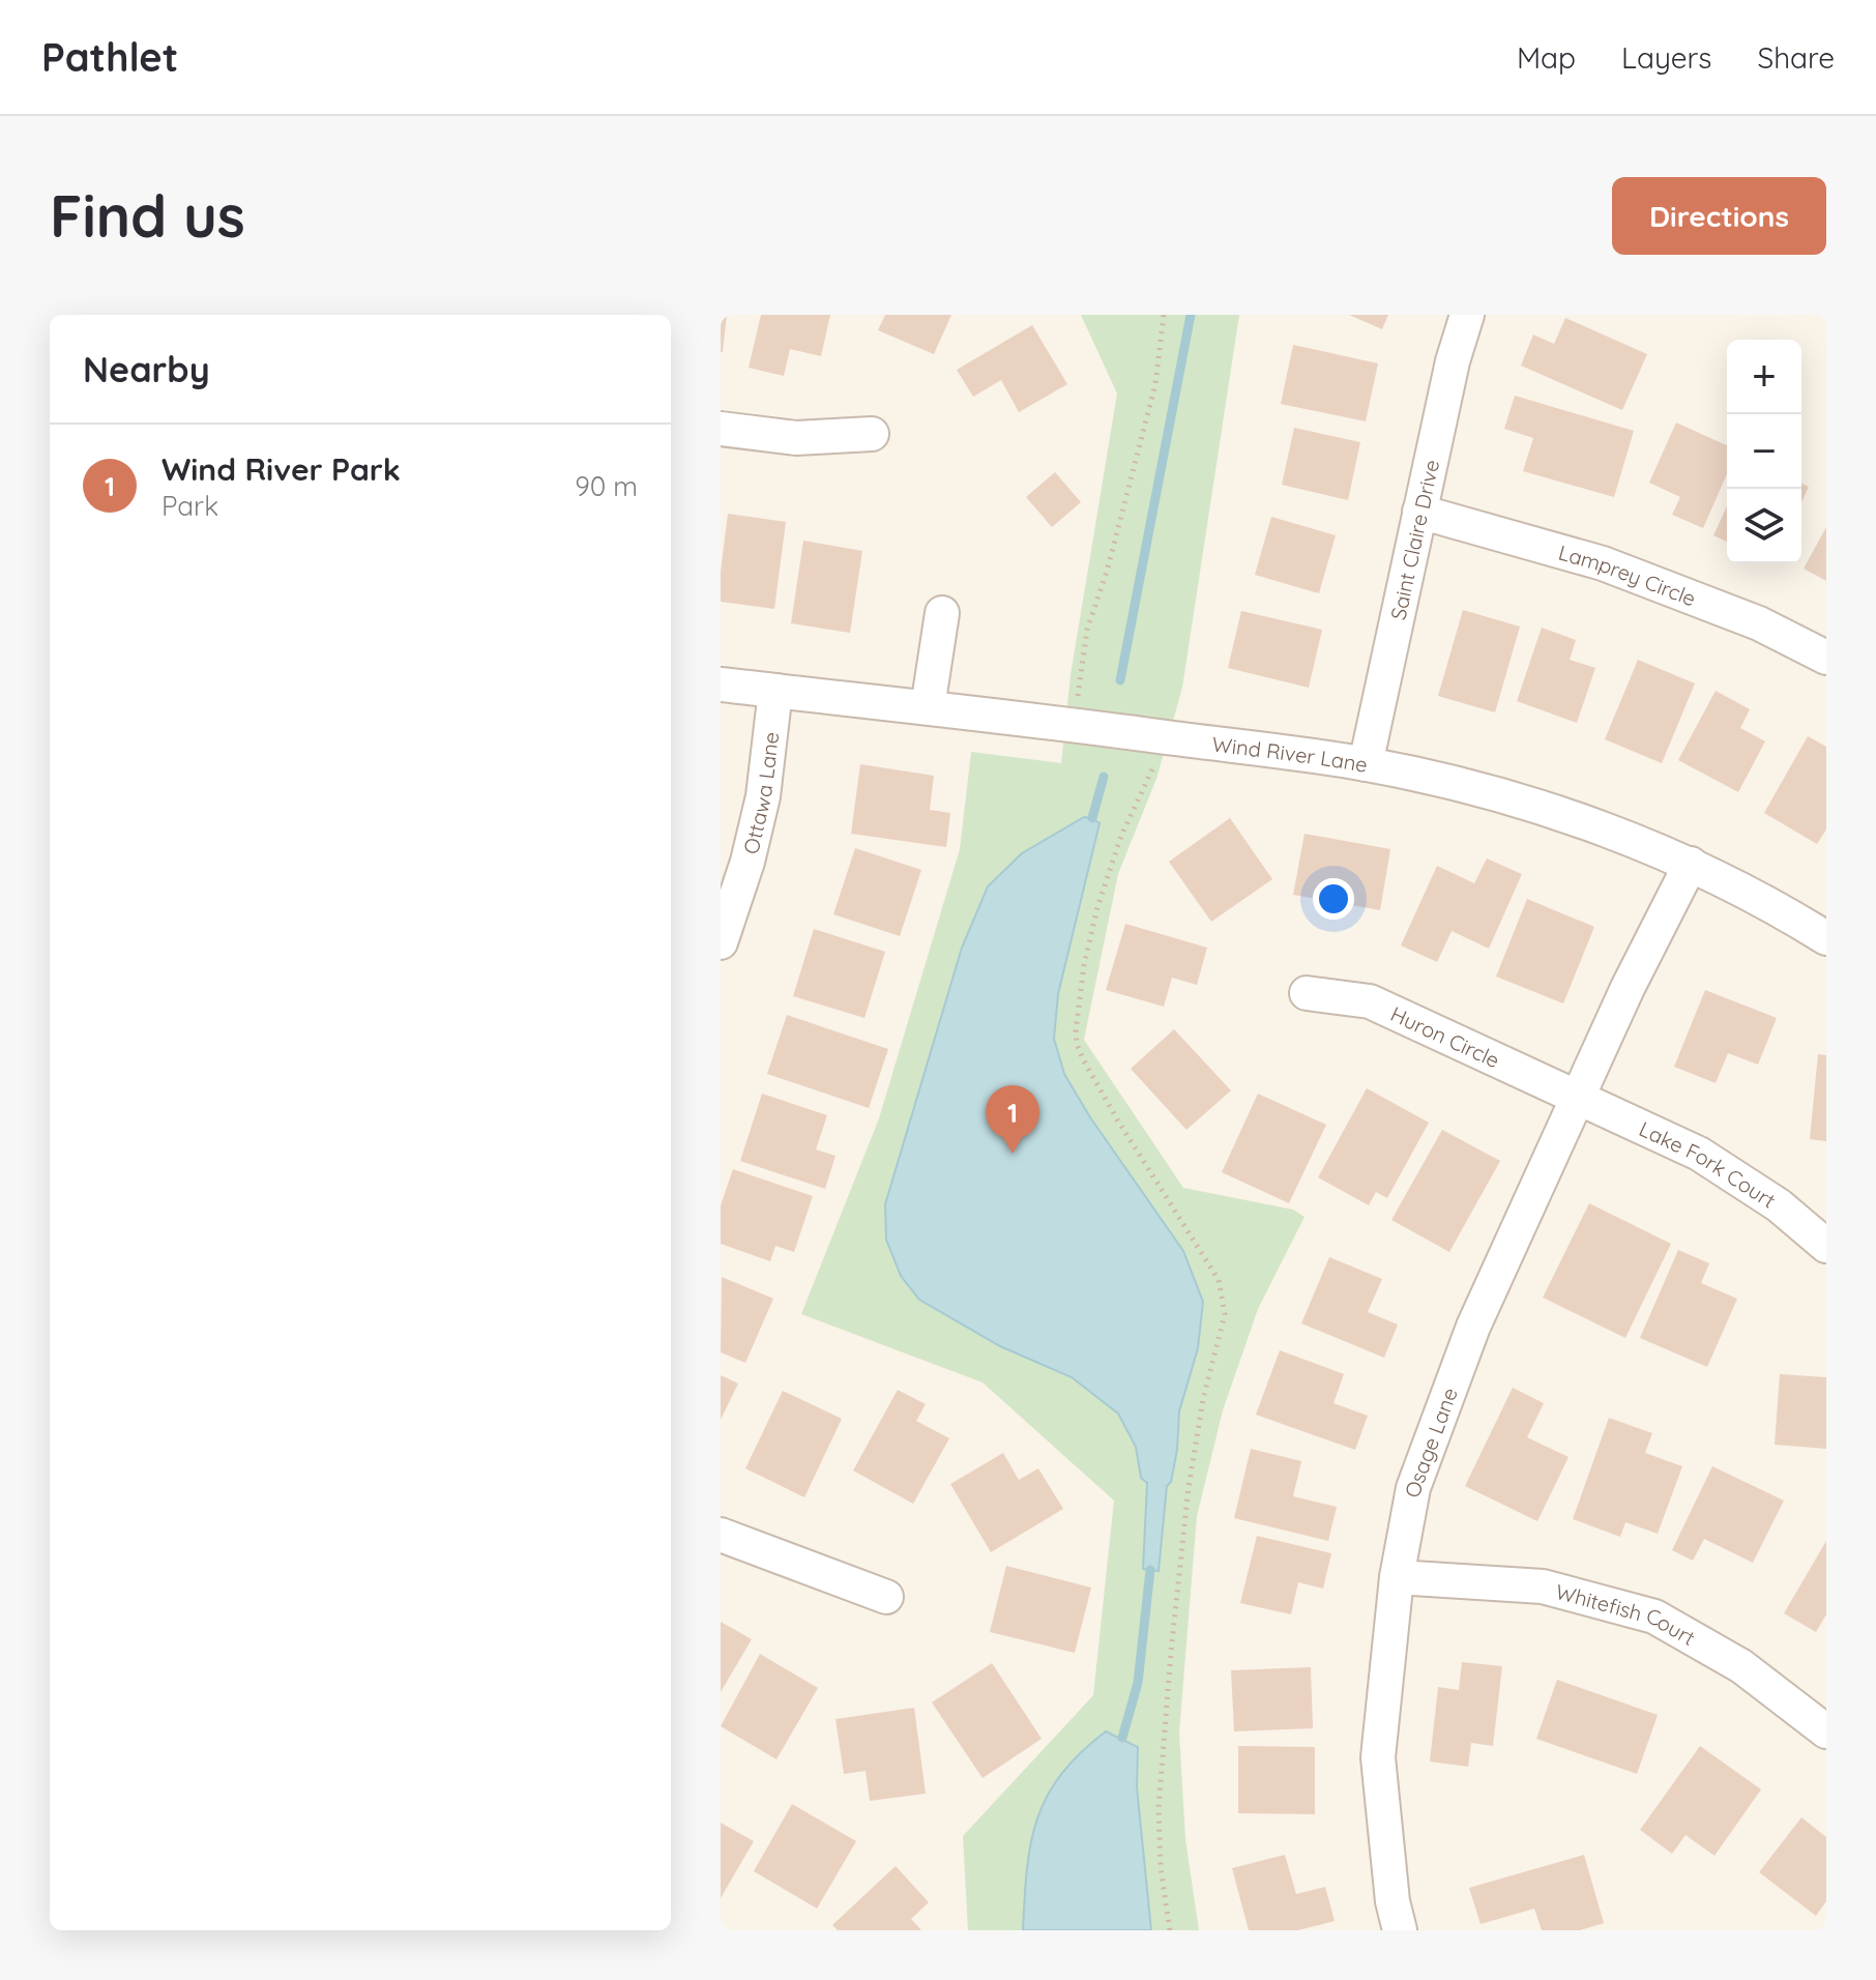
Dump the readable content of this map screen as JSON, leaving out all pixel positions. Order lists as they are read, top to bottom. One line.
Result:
{"streets":{"street":["Saint Claire Drive","Lamprey Circle","Wind River Lane","Ottawa Lane","Huron Circle","Lake Fork Court","Osage Lane","Whitefish Court"]},"crossings":[["Saint Claire Drive","Lamprey Circle"],["Saint Claire Drive","Wind River Lane"],["Wind River Lane","Ottawa Lane"],["Wind River Lane","Osage Lane"],["Huron Circle","Lake Fork Court"],["Huron Circle","Osage Lane"],["Lake Fork Court","Osage Lane"],["Osage Lane","Whitefish Court"]],"page":{"header":"Pathlet","nav":["Map","Layers","Share"],"buttons":"Directions","title":"Find us","heading":"Nearby","map_buttons":["+","−"],"list":[{"mark":"1","name":"Wind River Park","note":"Park","value":"90 m"}],"pins":"1"}}
